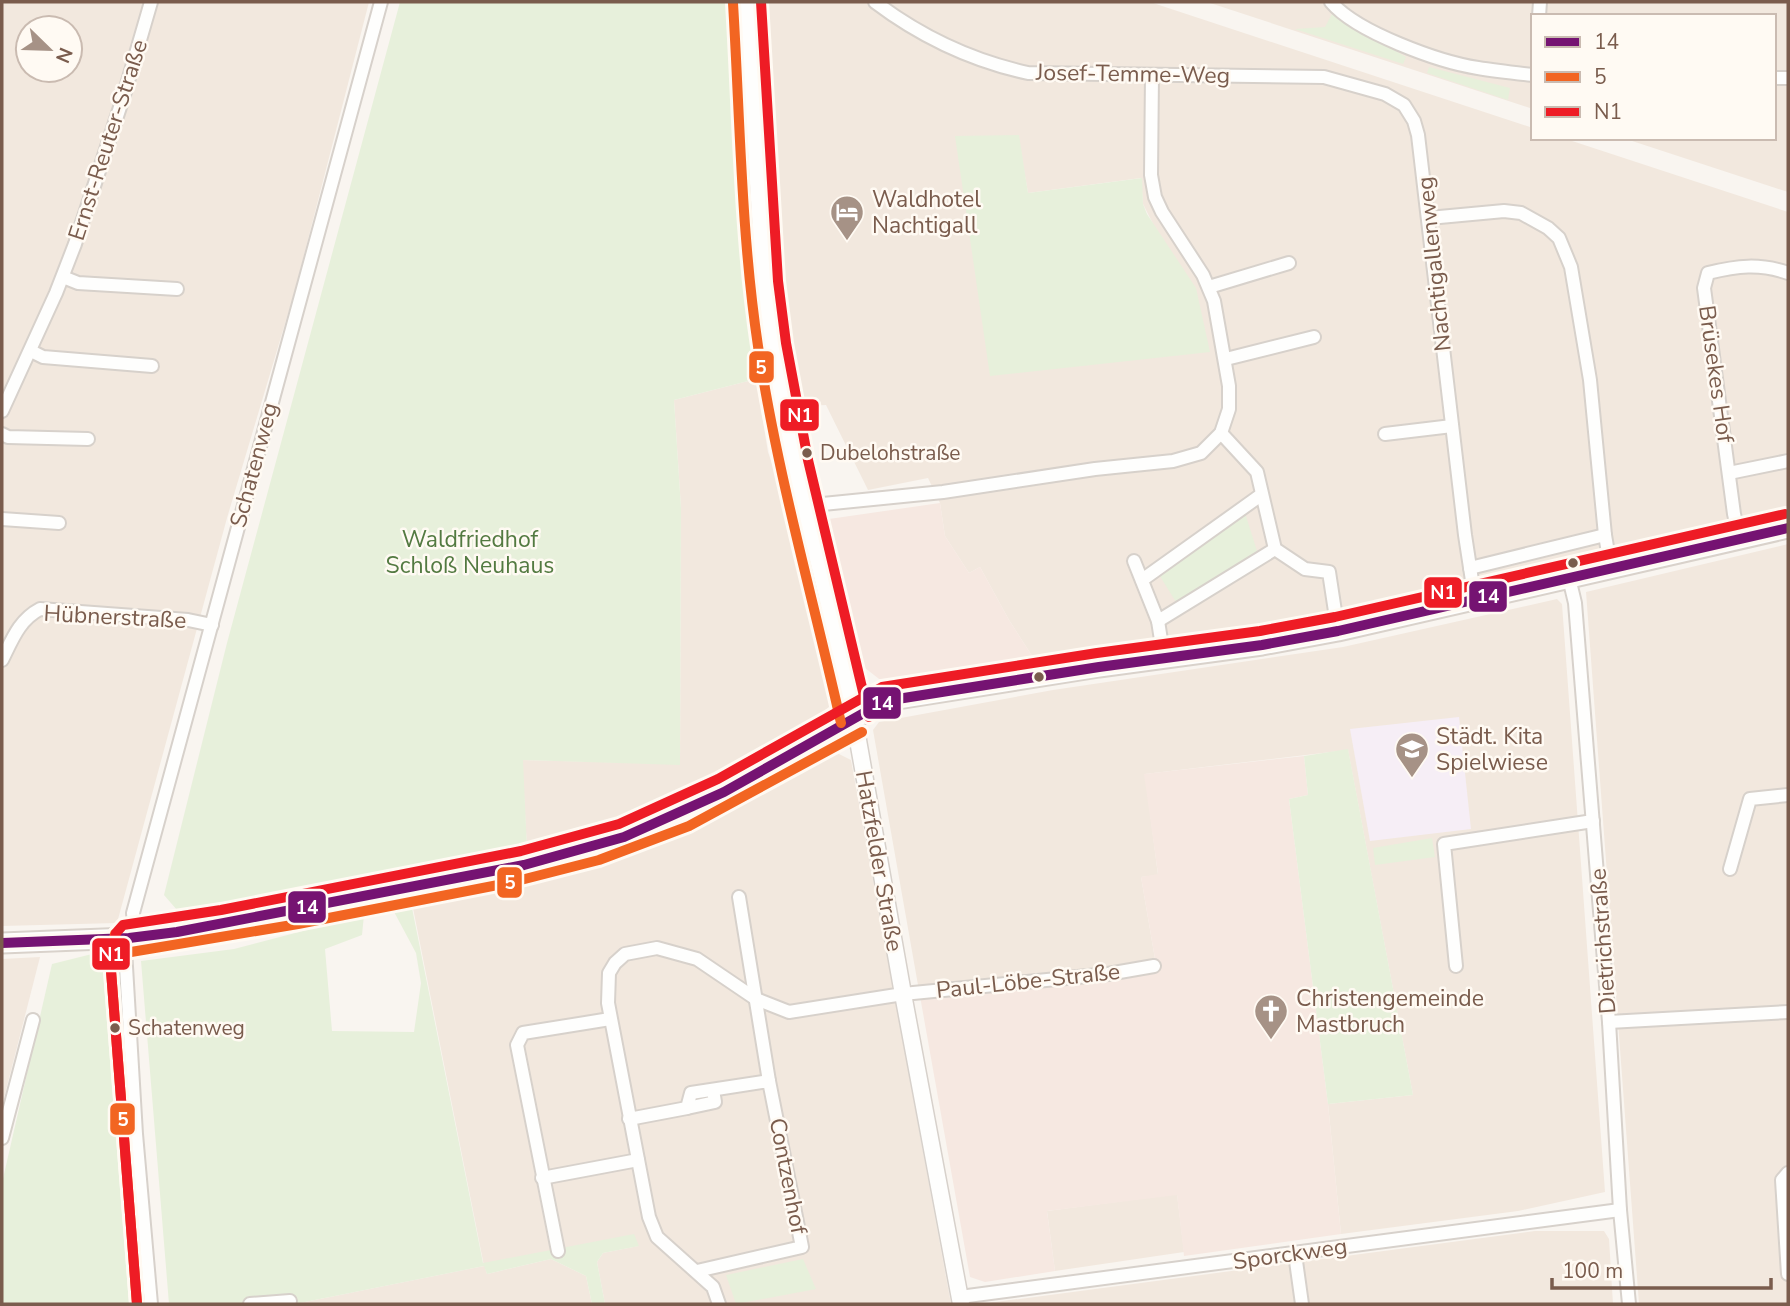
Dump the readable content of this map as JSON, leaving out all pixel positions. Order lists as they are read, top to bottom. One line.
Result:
{"streets":{"street":["Josef-Temme-Weg","Ernst-Reuter-Straße","Nachtigallenweg","Brüsekes Hof","Schatenweg","Hübnerstraße","Hatzfelder Straße","Dietrichstraße","Paul-Löbe-Straße","Contzenhof","Sporckweg"]},"crossings":[["Josef-Temme-Weg","Nachtigallenweg"],["Schatenweg","Hübnerstraße"],["Hatzfelder Straße","Paul-Löbe-Straße"],["Hatzfelder Straße","Sporckweg"],["Dietrichstraße","Sporckweg"],["Paul-Löbe-Straße","Contzenhof"]],"parks":["Waldfriedhof Schloß Neuhaus"],"places":{"hotel":["Waldhotel Nachtigall"],"other":["Dubelohstraße","Schatenweg"],"school or university":["Städt. Kita Spielwiese"],"church":["Christengemeinde Mastbruch"]},"lines":["transit line N1","transit line 5","transit line 14"],"legend":["14","5","N1"],"scale_bar":"100 m","north":"bottom right"}
